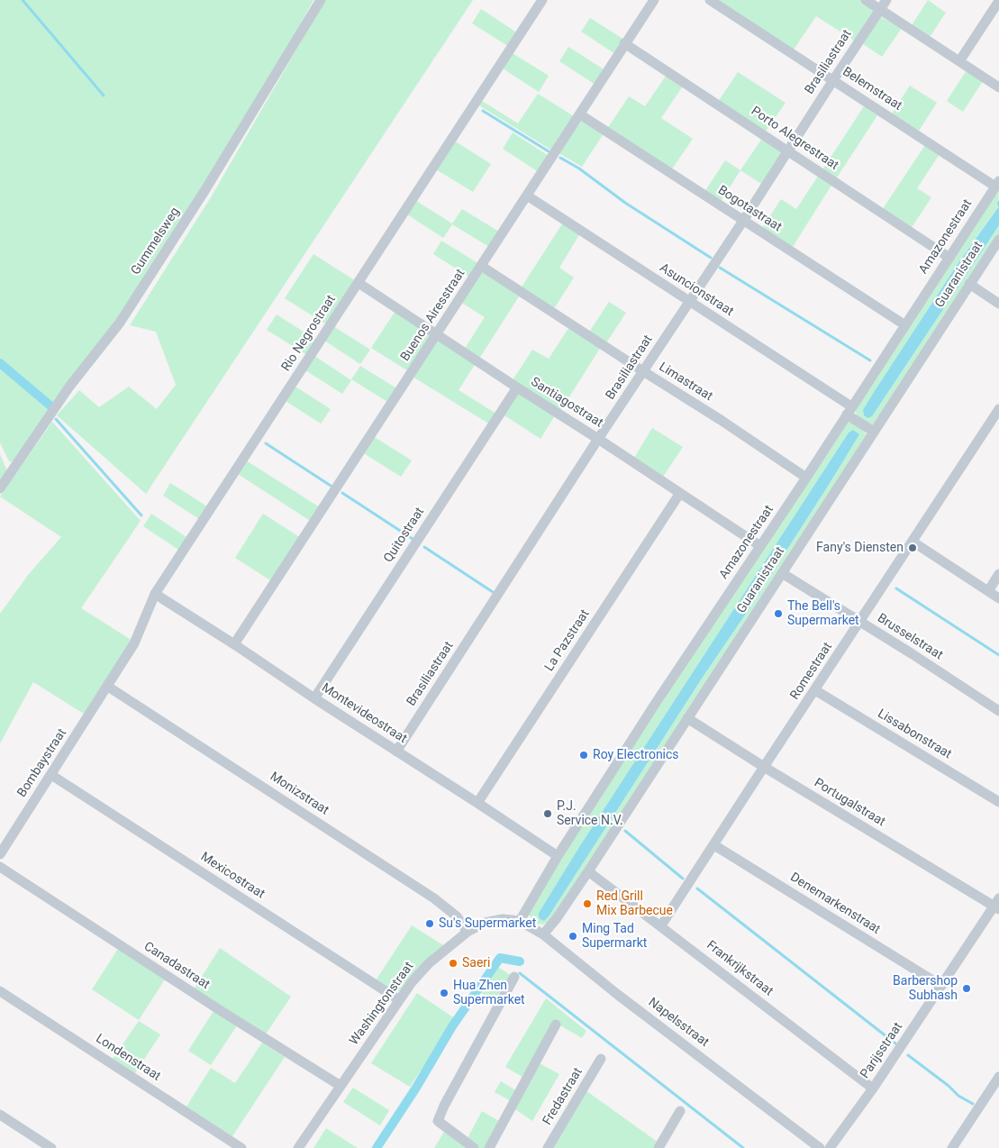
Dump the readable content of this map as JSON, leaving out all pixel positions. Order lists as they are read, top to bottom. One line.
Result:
{"streets":{"street":["Brasiliastraat","Belemstraat","Porto Alegrestraat","Bogotastraat","Amazonestraat","Gummelsweg","Guaranistraat","Asuncionstraat","Buenos Airesstraat","Rio Negrostraat","Limastraat","Santiagostraat","Quitostraat","Brusselstraat","La Pazstraat","Romestraat","Montevideostraat","Lissabonstraat","Bombaystraat","Monizstraat","Portugalstraat","Mexicostraat","Denemarkenstraat","Canadastraat","Frankrijkstraat","Washingtonstraat","Napelsstraat","Parijsstraat","Londenstraat","Fredastraat"]},"crossings":[["Brasiliastraat","Belemstraat"],["Brasiliastraat","Porto Alegrestraat"],["Brasiliastraat","Bogotastraat"],["Brasiliastraat","Asuncionstraat"],["Brasiliastraat","Limastraat"],["Brasiliastraat","Santiagostraat"],["Brasiliastraat","Montevideostraat"],["Belemstraat","Amazonestraat"],["Porto Alegrestraat","Amazonestraat"],["Porto Alegrestraat","Buenos Airesstraat"],["Bogotastraat","Amazonestraat"],["Bogotastraat","Buenos Airesstraat"],["Amazonestraat","Asuncionstraat"],["Amazonestraat","Limastraat"],["Amazonestraat","Santiagostraat"],["Amazonestraat","Montevideostraat"],["Amazonestraat","Washingtonstraat"],["Amazonestraat","Napelsstraat"],["Guaranistraat","Asuncionstraat"],["Guaranistraat","Brusselstraat"],["Guaranistraat","Portugalstraat"],["Guaranistraat","Frankrijkstraat"],["Guaranistraat","Napelsstraat"],["Asuncionstraat","Buenos Airesstraat"],["Buenos Airesstraat","Limastraat"],["Buenos Airesstraat","Santiagostraat"],["Buenos Airesstraat","Montevideostraat"],["Rio Negrostraat","Santiagostraat"],["Rio Negrostraat","Montevideostraat"],["Rio Negrostraat","Bombaystraat"],["Rio Negrostraat","Monizstraat"],["Santiagostraat","Quitostraat"],["Santiagostraat","La Pazstraat"],["Quitostraat","Montevideostraat"],["Brusselstraat","Romestraat"],["La Pazstraat","Montevideostraat"],["Romestraat","Lissabonstraat"],["Romestraat","Portugalstraat"],["Romestraat","Denemarkenstraat"],["Romestraat","Frankrijkstraat"],["Bombaystraat","Monizstraat"],["Bombaystraat","Mexicostraat"],["Monizstraat","Washingtonstraat"],["Portugalstraat","Parijsstraat"],["Mexicostraat","Washingtonstraat"],["Denemarkenstraat","Parijsstraat"],["Canadastraat","Washingtonstraat"],["Frankrijkstraat","Parijsstraat"],["Washingtonstraat","Napelsstraat"]],"places":["Fany's Diensten","The Bell's Supermarket","Roy Electronics","P.J. Service N.V.","Red Grill Mix Barbecue","Su's Supermarket","Ming Tad Supermarkt","Saeri","Barbershop Subhash","Hua Zhen Supermarket"]}
